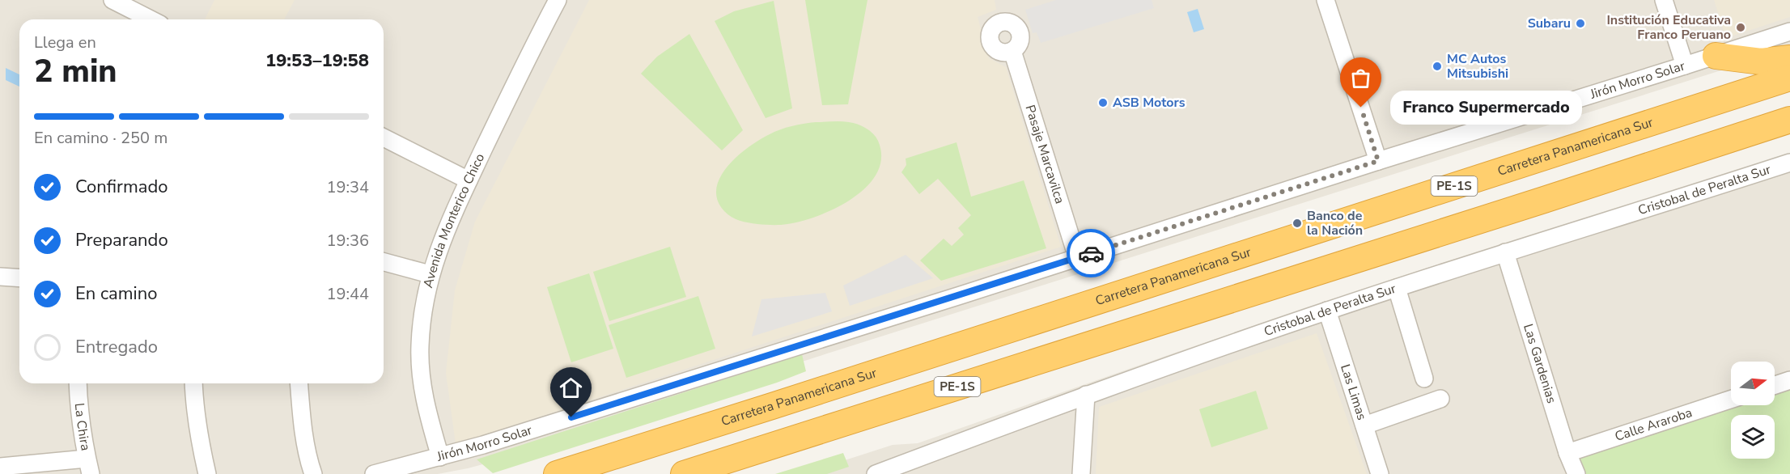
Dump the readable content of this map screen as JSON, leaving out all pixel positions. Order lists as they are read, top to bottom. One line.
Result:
{"streets":{"highway":["Carretera Panamericana Sur","PE-1S"],"street":["Jirón Morro Solar","Pasaje Marcavilca","Cristobal de Peralta Sur","Avenida Monterico Chico","Las Gardenias","Las Limas","Calle Araroba","La Chira"]},"crossings":[["Jirón Morro Solar","Pasaje Marcavilca"],["Jirón Morro Solar","Avenida Monterico Chico"],["Cristobal de Peralta Sur","Las Gardenias"],["Cristobal de Peralta Sur","Las Limas"],["Las Gardenias","Calle Araroba"]],"places":["Subaru","Institución Educativa Franco Peruano","MC Autos Mitsubishi","ASB Motors","Franco Supermercado","Banco de la Nación"],"north":"right","page":{"heading":["2 min","Llega en","19:53–19:58"],"bubble":"Franco Supermercado","bar":"En camino · 250 m","list":[["Confirmado","19:34"],["Preparando","19:36"],["En camino","19:44"],"Entregado"]}}
